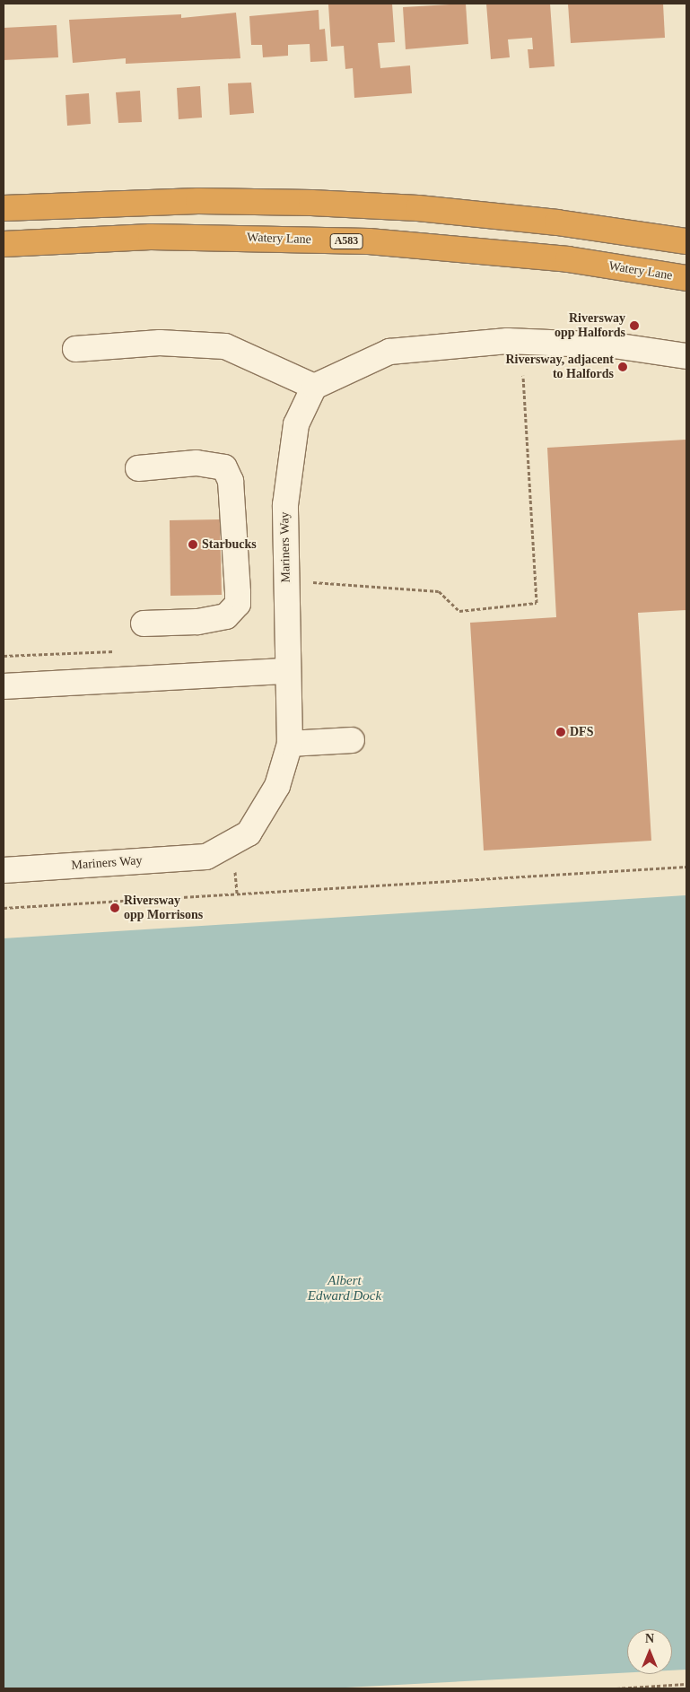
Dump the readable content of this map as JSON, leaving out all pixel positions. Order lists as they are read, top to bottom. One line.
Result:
{"streets":{"highway":["Watery Lane","A583"],"street":["Mariners Way"]},"water":["Albert Edward Dock"],"places":["Riversway opp Halfords","Riversway, adjacent to Halfords","Starbucks","DFS","Riversway opp Morrisons"],"north":"top"}
